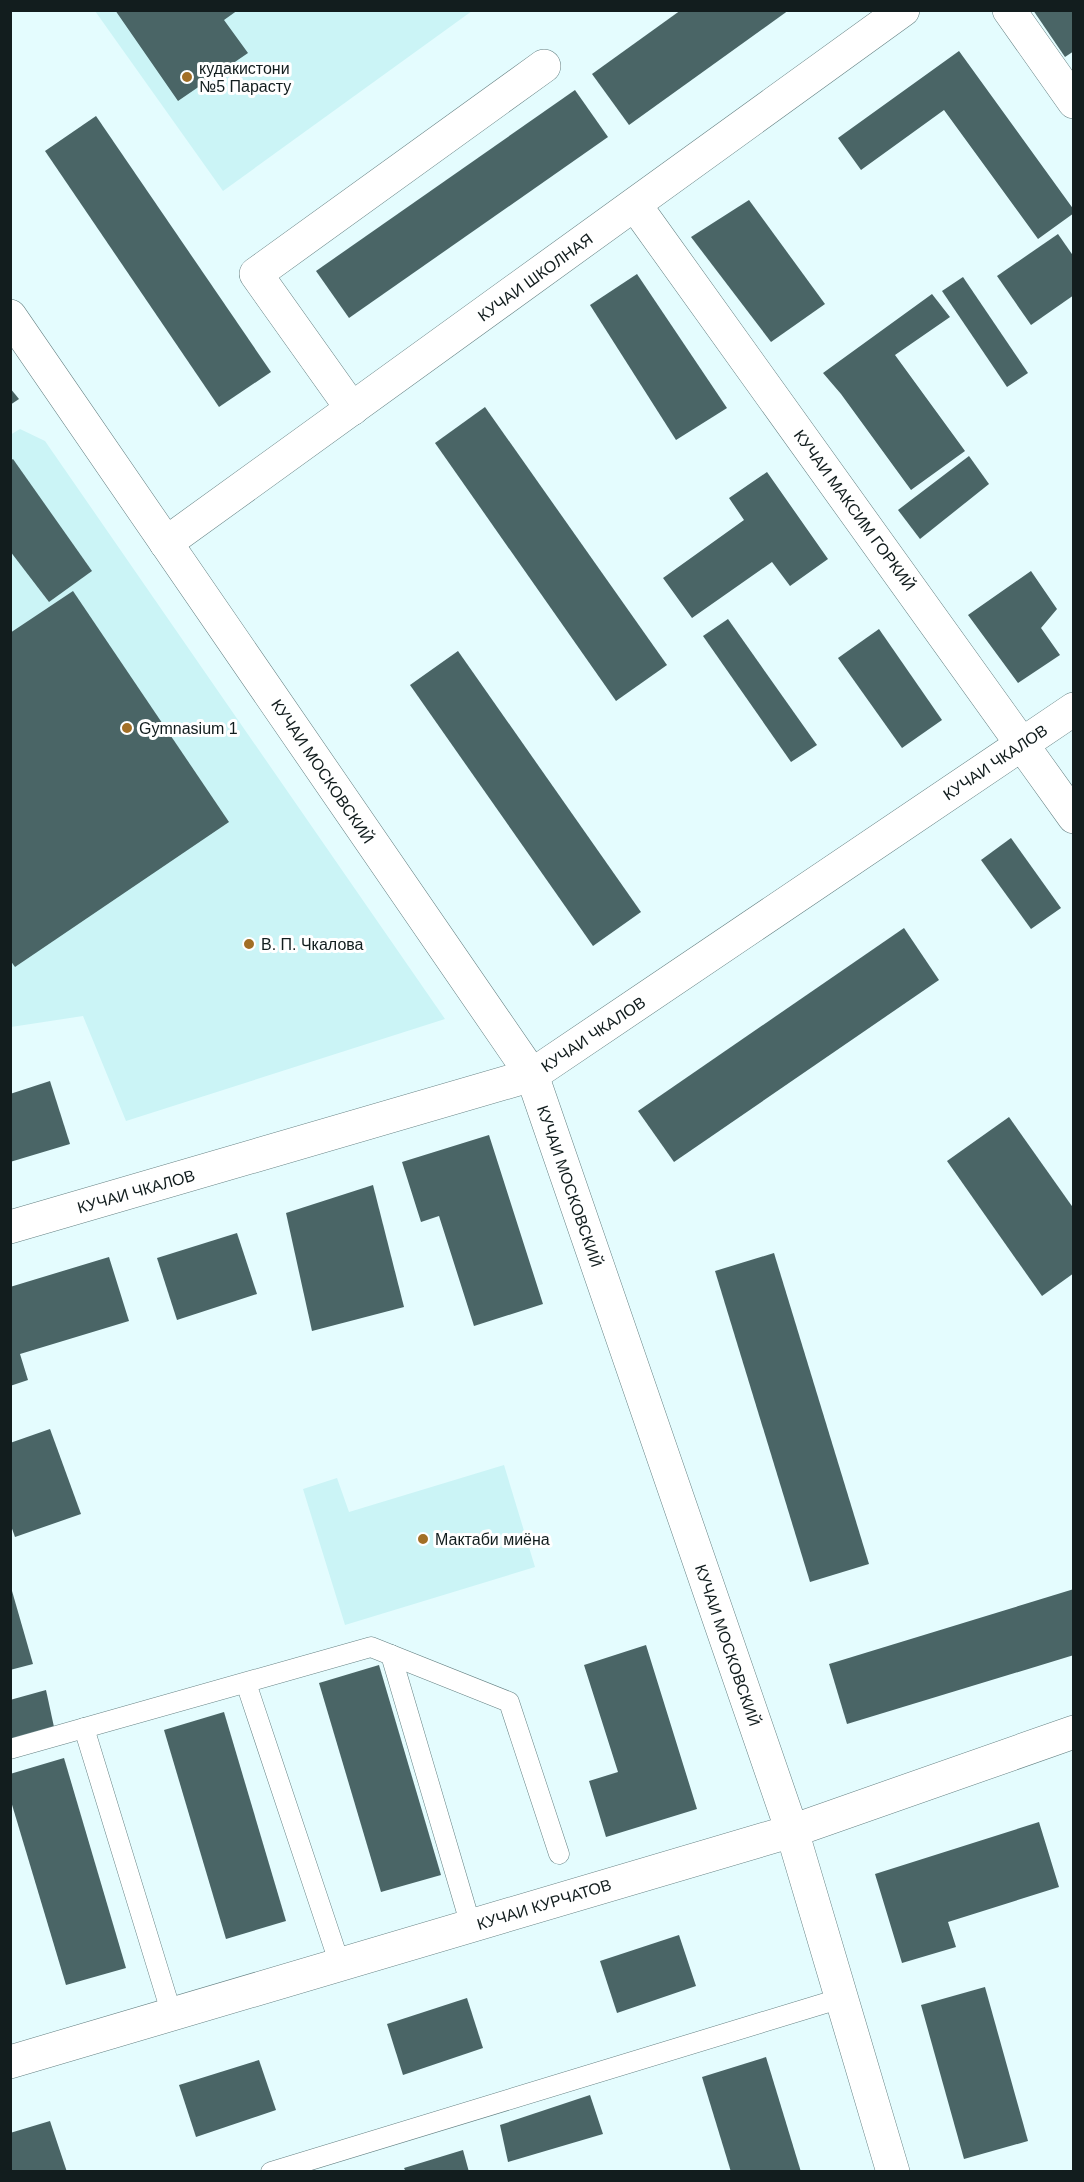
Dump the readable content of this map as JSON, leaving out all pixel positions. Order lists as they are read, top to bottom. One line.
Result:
{"streets":{"street":["КУЧАИ ШКОЛНАЯ","КУЧАИ МАКСИМ ГОРКИЙ","КУЧАИ ЧКАЛОВ","КУЧАИ МОСКОВСКИЙ","КУЧАИ КУРЧАТОВ"]},"crossings":[["КУЧАИ ШКОЛНАЯ","КУЧАИ МАКСИМ ГОРКИЙ"],["КУЧАИ ШКОЛНАЯ","КУЧАИ МОСКОВСКИЙ"],["КУЧАИ МАКСИМ ГОРКИЙ","КУЧАИ ЧКАЛОВ"],["КУЧАИ ЧКАЛОВ","КУЧАИ МОСКОВСКИЙ"],["КУЧАИ МОСКОВСКИЙ","КУЧАИ КУРЧАТОВ"]],"places":["кудакистони №5 Парасту","Gymnasium 1","В. П. Чкалова","Мактаби миёна"]}
